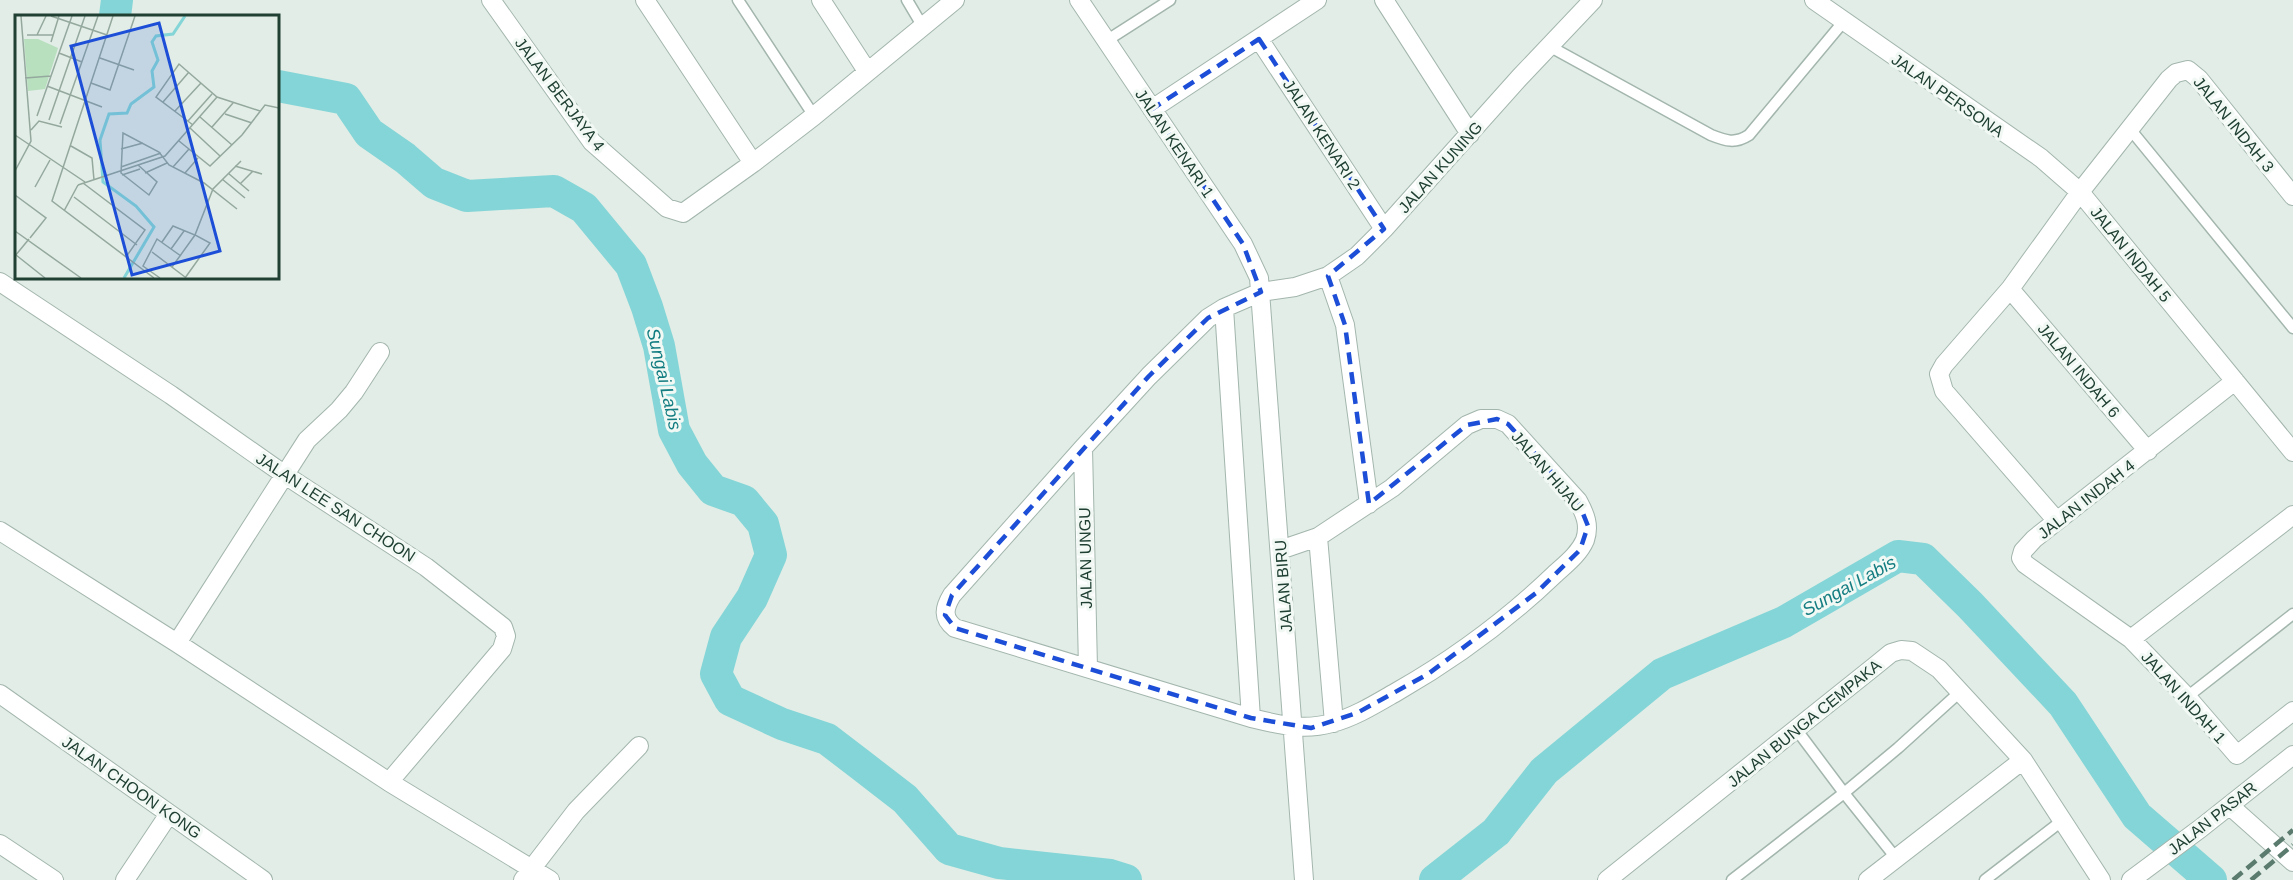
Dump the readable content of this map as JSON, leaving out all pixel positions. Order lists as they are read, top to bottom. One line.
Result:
{"streets":{"street":["JALAN BERJAYA 4","JALAN PERSONA","JALAN INDAH 3","JALAN KENARI 2","JALAN KENARI 1","JALAN KUNING","JALAN INDAH 5","JALAN INDAH 6","JALAN HIJAU","JALAN INDAH 4","JALAN LEE SAN CHOON","JALAN UNGU","JALAN BIRU","JALAN INDAH 1","JALAN BUNGA CEMPAKA","JALAN CHOON KONG","JALAN PASAR"]},"crossings":[["JALAN PERSONA","JALAN INDAH 3"],["JALAN PERSONA","JALAN INDAH 5"],["JALAN INDAH 3","JALAN INDAH 5"],["JALAN KENARI 2","JALAN KUNING"],["JALAN KENARI 1","JALAN KUNING"],["JALAN KENARI 1","JALAN BIRU"],["JALAN KUNING","JALAN HIJAU"],["JALAN KUNING","JALAN UNGU"],["JALAN KUNING","JALAN BIRU"],["JALAN INDAH 5","JALAN INDAH 6"],["JALAN INDAH 5","JALAN INDAH 4"],["JALAN INDAH 6","JALAN INDAH 4"],["JALAN HIJAU","JALAN UNGU"],["JALAN HIJAU","JALAN BIRU"],["JALAN INDAH 4","JALAN INDAH 1"]],"water":["Sungai Labis"]}
